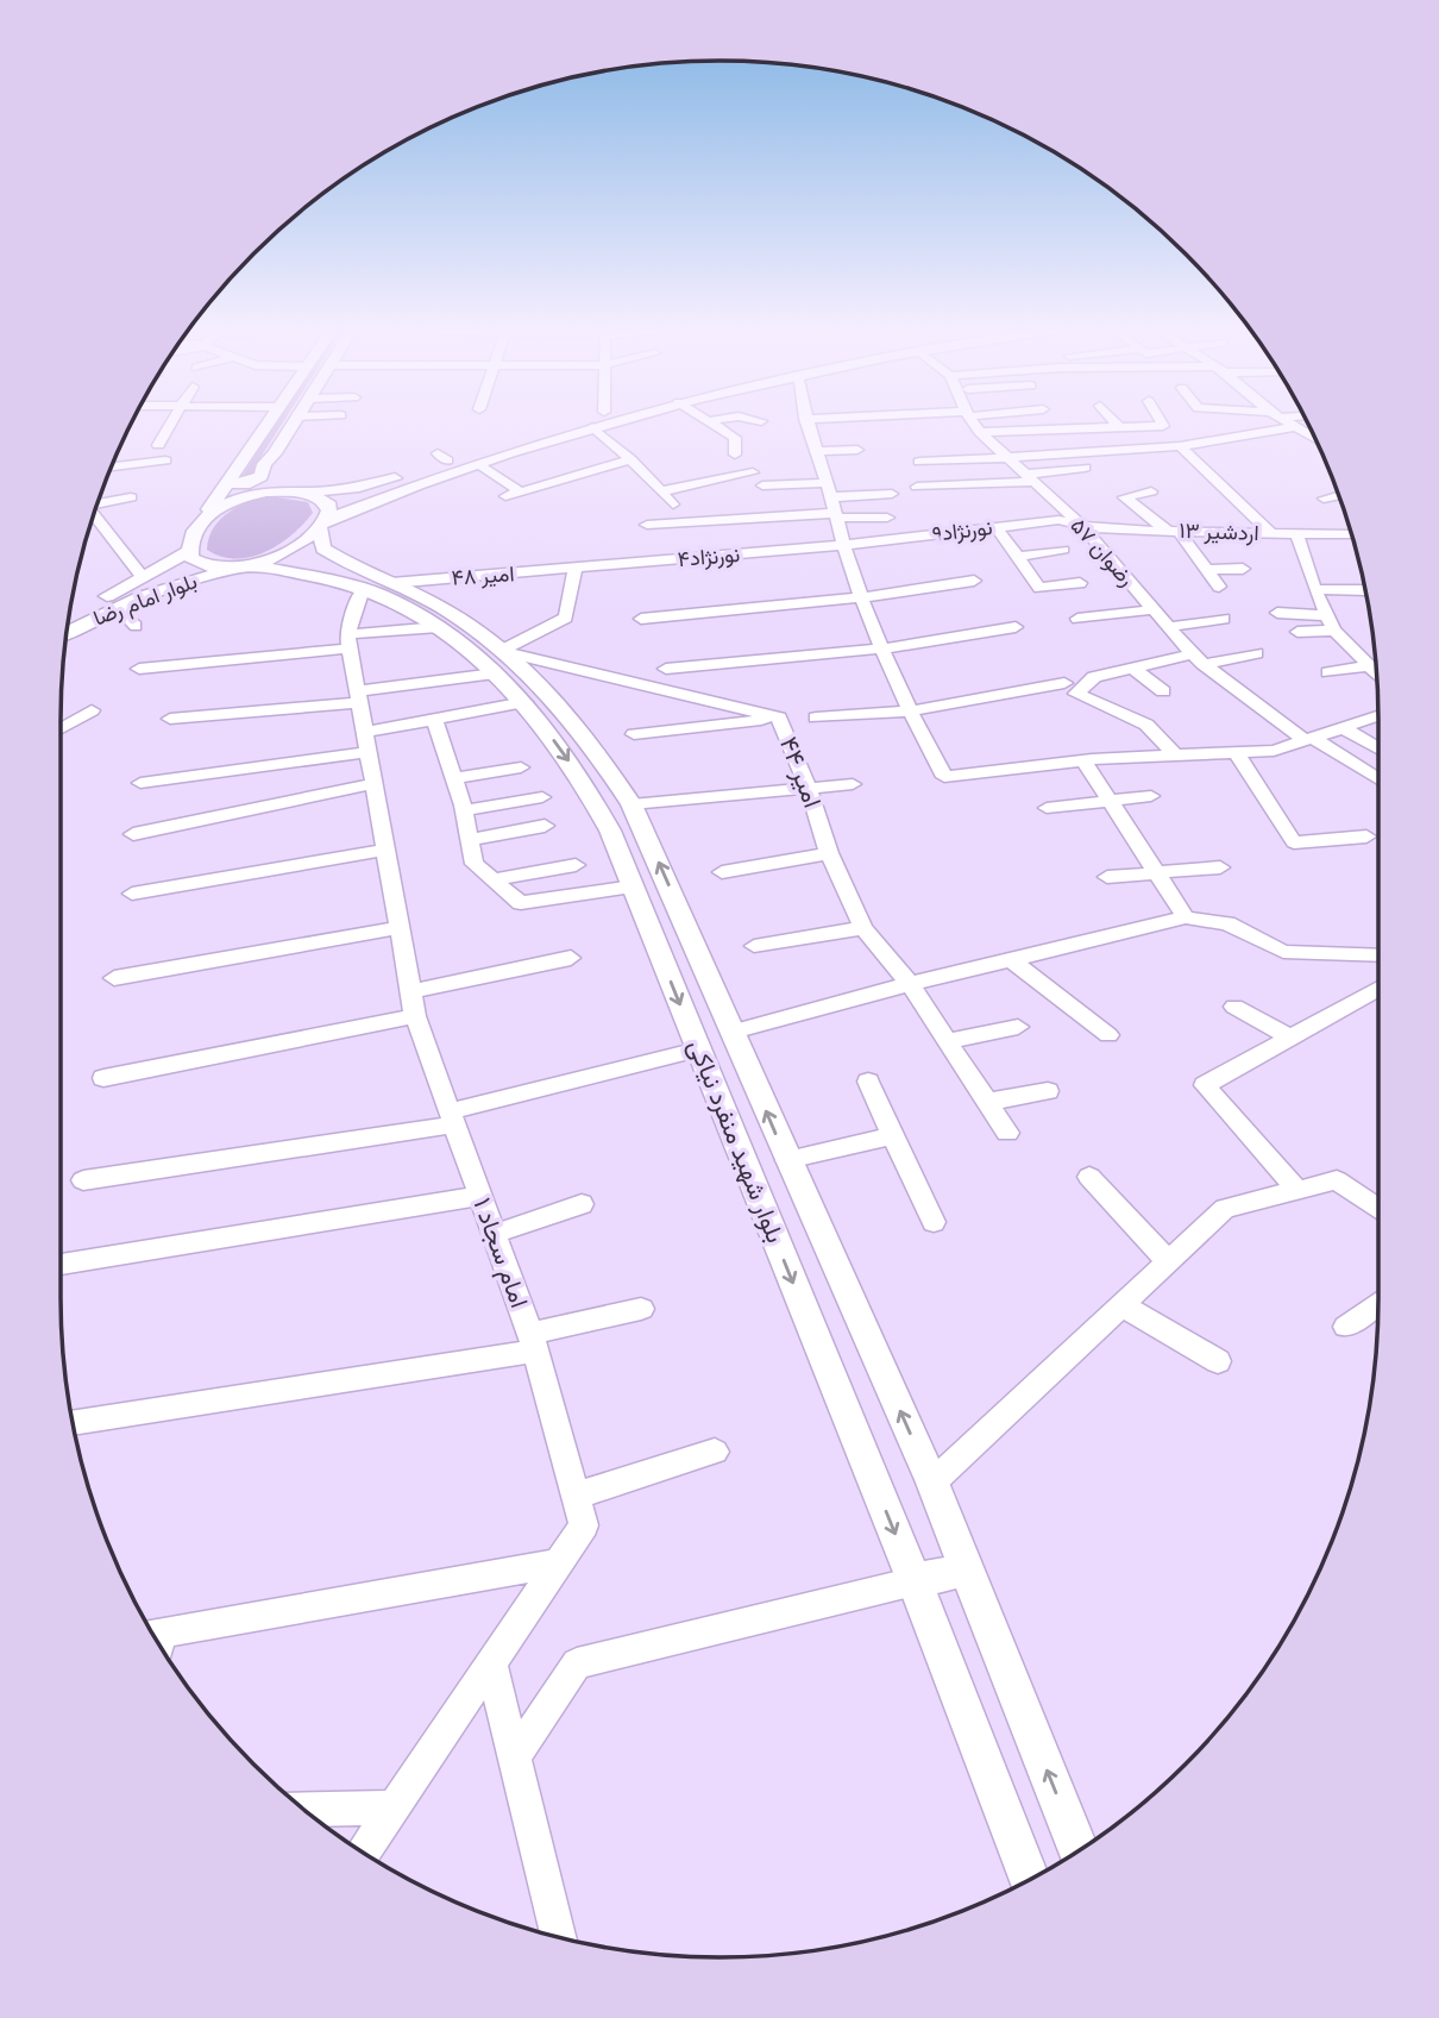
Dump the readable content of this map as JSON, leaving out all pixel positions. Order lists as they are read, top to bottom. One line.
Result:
{"streets":{"main road":["بلوار امام رضا","بلوار شهید منفرد نیاکی"],"street":["نورنژاد۹","اردشیر ۱۳","رضوان ۵۷","نورنژاد۴","امیر ۴۸","امیر ۴۴","امام سجاد ۱"]},"crossings":[["نورنژاد۹","اردشیر ۱۳"],["نورنژاد۹","رضوان ۵۷"],["نورنژاد۹","نورنژاد۴"],["اردشیر ۱۳","رضوان ۵۷"],["نورنژاد۴","امیر ۴۸"],["امیر ۴۸","بلوار شهید منفرد نیاکی"],["بلوار امام رضا","بلوار شهید منفرد نیاکی"],["امیر ۴۴","بلوار شهید منفرد نیاکی"],["بلوار شهید منفرد نیاکی","امام سجاد ۱"]]}
